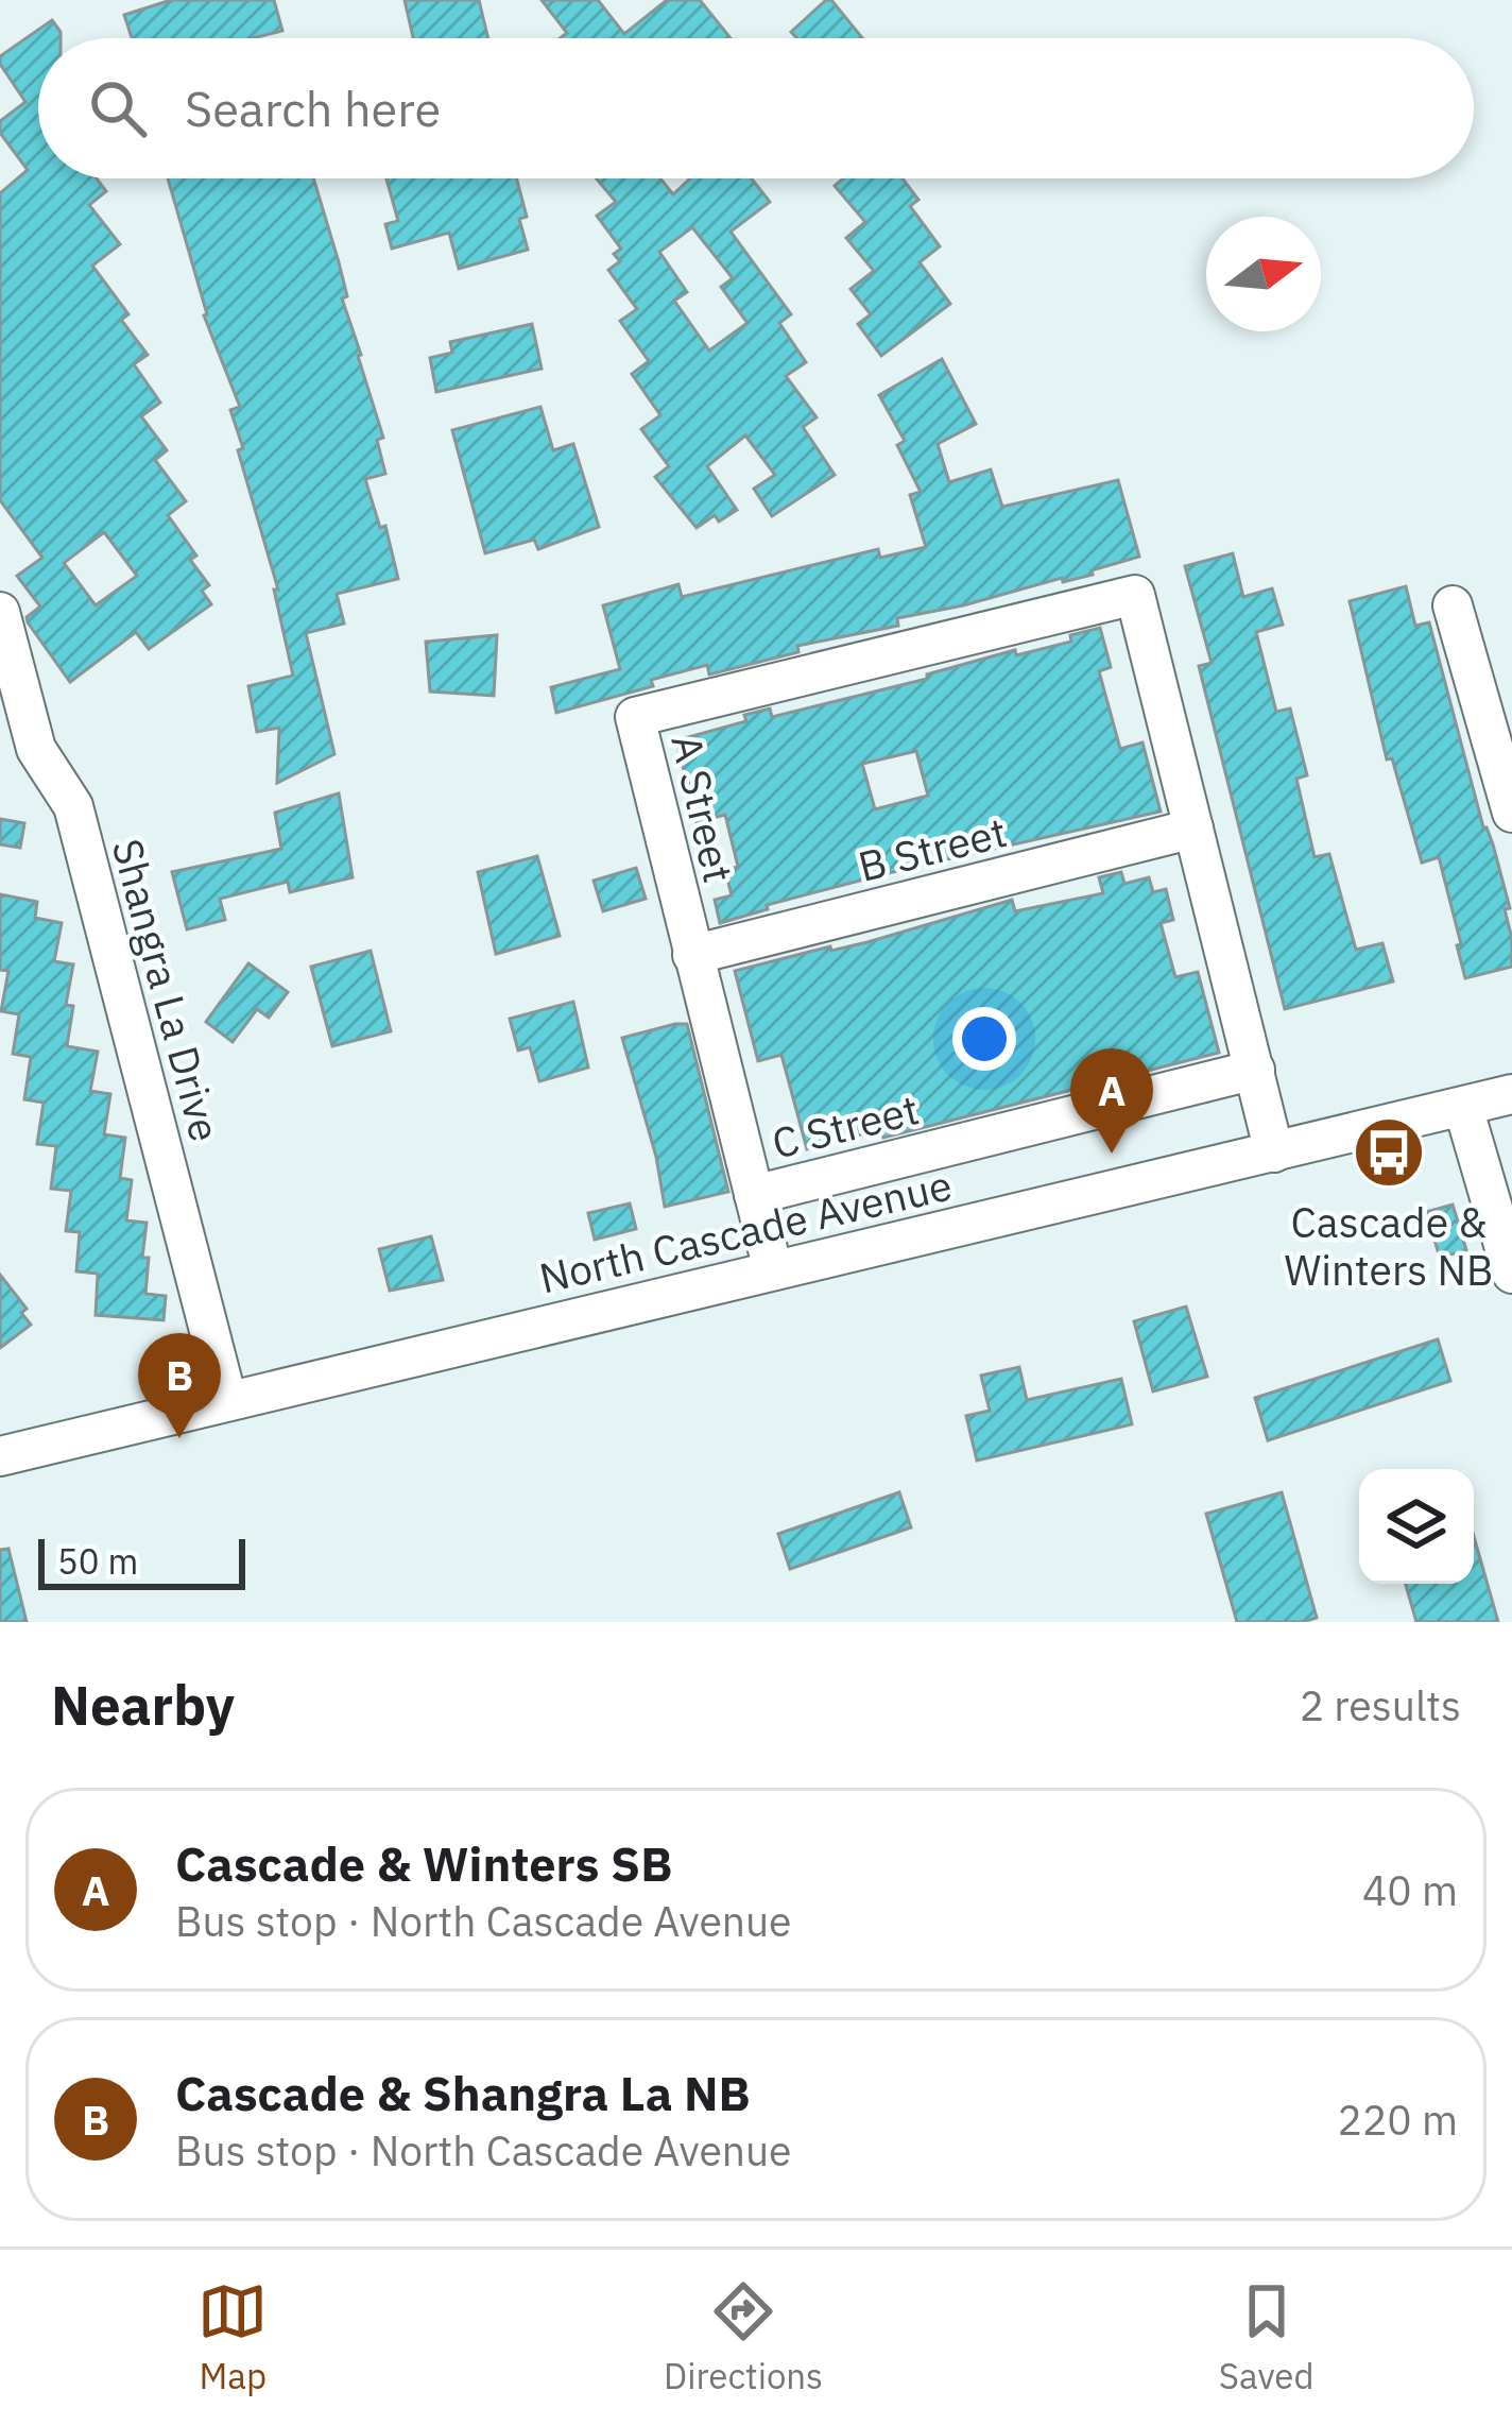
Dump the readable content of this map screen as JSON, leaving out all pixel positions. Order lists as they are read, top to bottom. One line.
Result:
{"streets":{"street":["A Street","B Street","Shangra La Drive","C Street","North Cascade Avenue"]},"crossings":[["A Street","B Street"],["A Street","C Street"],["A Street","North Cascade Avenue"],["Shangra La Drive","North Cascade Avenue"]],"places":{"bus stop":["Cascade & Winters NB"]},"scale_bar":"50 m","north":"right","page":{"search":"Search here","pins":["A","B"],"scale":"50 m","heading":["Nearby","2 results"],"list":[{"mark":"A","name":"Cascade & Winters SB","note":"Bus stop · North Cascade Avenue","value":"40 m"},{"mark":"B","name":"Cascade & Shangra La NB","note":"Bus stop · North Cascade Avenue","value":"220 m"}],"nav":["Map","Directions","Saved"]}}
